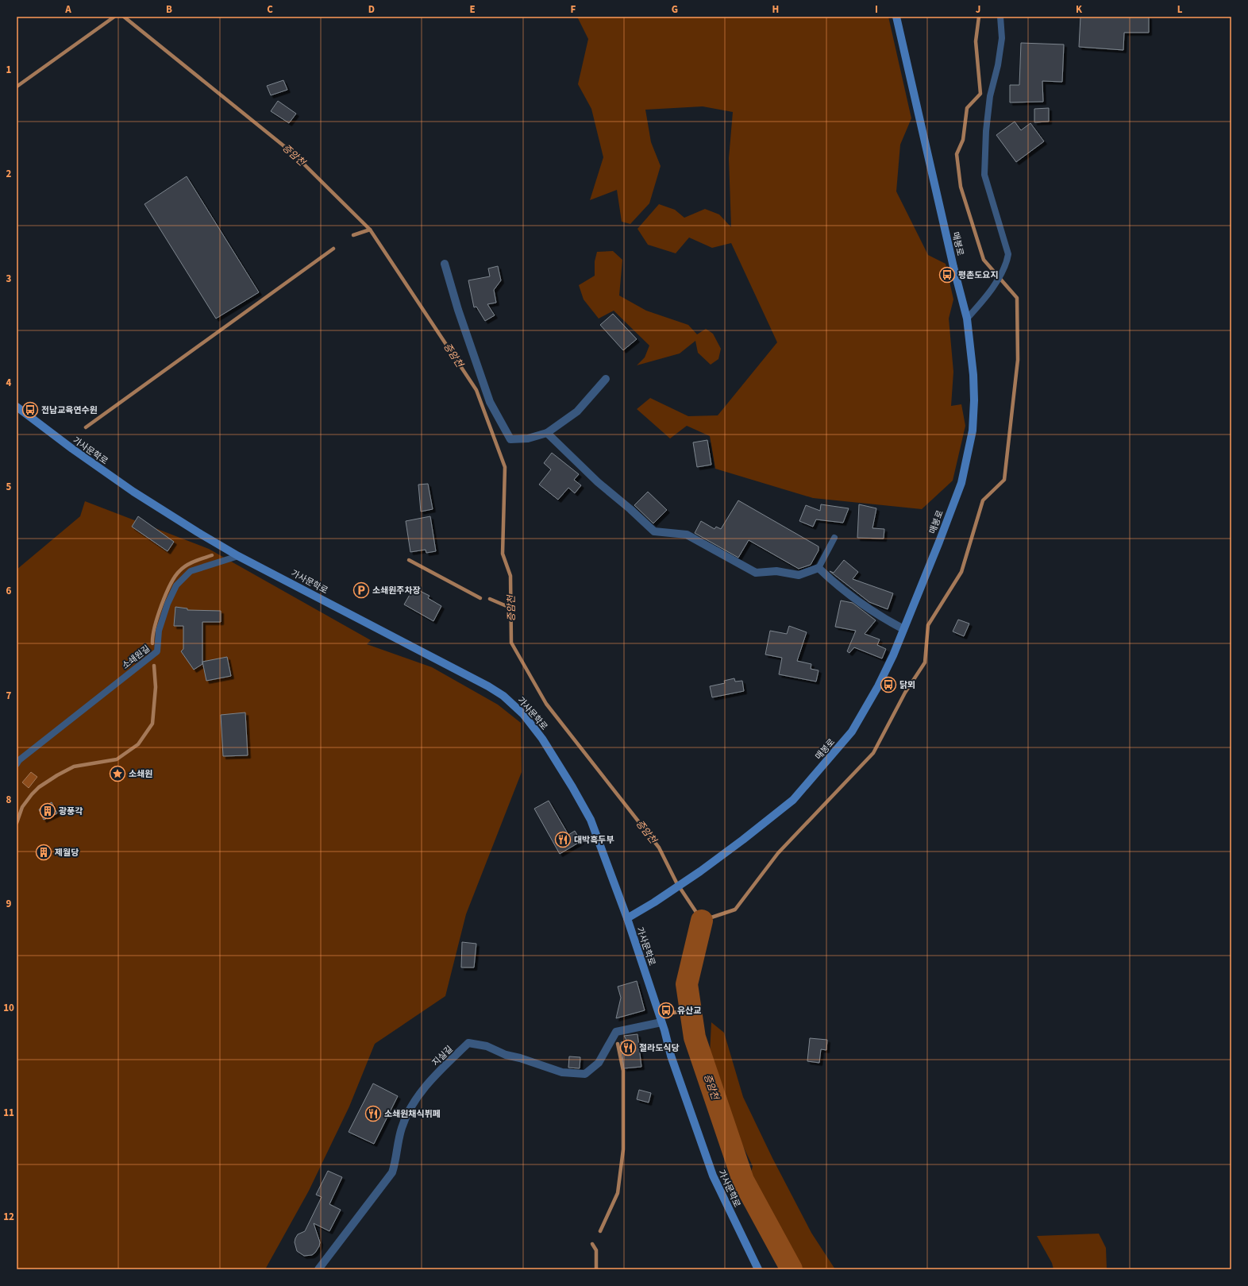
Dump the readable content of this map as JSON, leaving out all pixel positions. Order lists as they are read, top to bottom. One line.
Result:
{"streets":{"main road":["매봉로","가사문학로"],"street":["지실길"],"lane":["소쇄원길"]},"crossings":[["매봉로","가사문학로"],["가사문학로","소쇄원길"],["가사문학로","지실길"]],"water":["증암천"],"places":{"bus stop":["평촌도요지","전남교육연수원","닭뫼","유산교"],"parking":["소쇄원주차장"],"place":["소쇄원"],"building":["광풍각","제월당"],"restaurant":["대박흑두부","절라도식당","소쇄원채식뷔페"]},"grid":{"columns":["A","B","C","D","E","F","G","H","I","J","K","L"],"rows":["1","2","3","4","5","6","7","8","9","10","11","12"]}}
